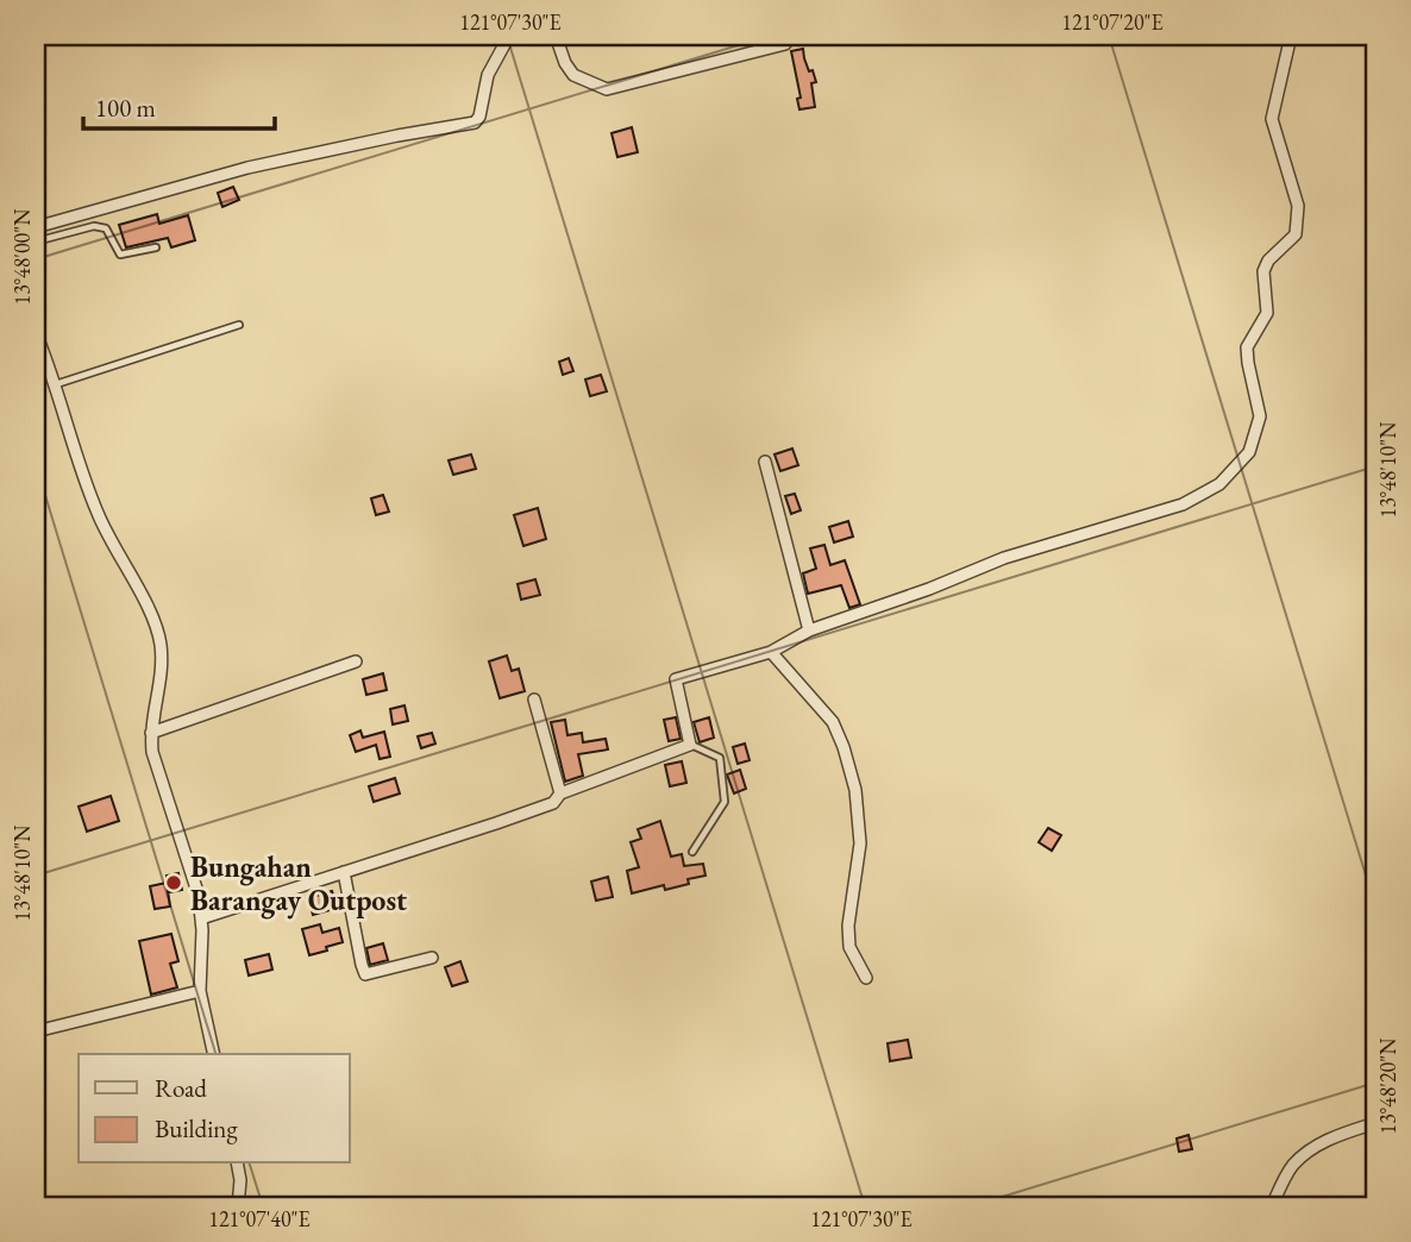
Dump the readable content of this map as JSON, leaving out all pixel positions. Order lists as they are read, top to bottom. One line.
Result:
{"places":["Bungahan Barangay Outpost"],"legend":["Road","Building"],"scale_bar":"100 m","coordinates":["121°07'30\"E","121°07'20\"E","13°48'00\"N","13°48'10\"N","13°48'20\"N","121°07'40\"E"]}
